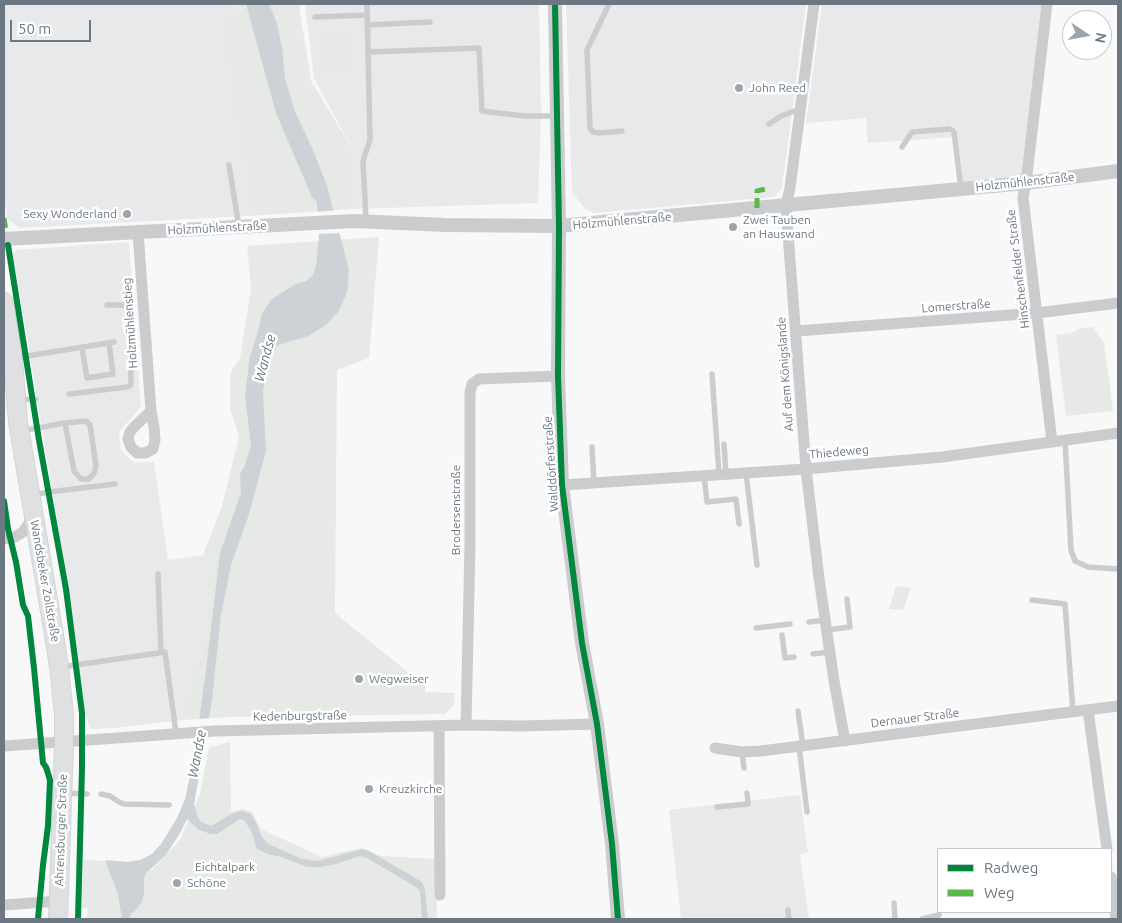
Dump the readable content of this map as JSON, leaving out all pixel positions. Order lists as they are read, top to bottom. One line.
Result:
{"streets":{"main road":["Wandsbeker Zollstraße","Ahrensburger Straße"],"street":["Holzmühlenstraße","Hinschenfelder Straße","Lomerstraße","Holzmühlenstieg","Auf dem Königslande","Thiedeweg","Walddörferstraße","Brodersenstraße","Kedenburgstraße","Dernauer Straße"]},"crossings":[["Holzmühlenstraße","Hinschenfelder Straße"],["Holzmühlenstraße","Holzmühlenstieg"],["Holzmühlenstraße","Auf dem Königslande"],["Holzmühlenstraße","Walddörferstraße"],["Hinschenfelder Straße","Lomerstraße"],["Hinschenfelder Straße","Thiedeweg"],["Lomerstraße","Auf dem Königslande"],["Auf dem Königslande","Thiedeweg"],["Auf dem Königslande","Dernauer Straße"],["Thiedeweg","Walddörferstraße"],["Walddörferstraße","Brodersenstraße"],["Walddörferstraße","Kedenburgstraße"],["Brodersenstraße","Kedenburgstraße"],["Wandsbeker Zollstraße","Kedenburgstraße"],["Wandsbeker Zollstraße","Ahrensburger Straße"],["Kedenburgstraße","Ahrensburger Straße"]],"water":["Wandse"],"parks":["Eichtalpark"],"places":["John Reed","Sexy Wonderland","Zwei Tauben an Hauswand","Wegweiser","Kreuzkirche","Schöne"],"legend":["Radweg","Weg"],"scale_bar":"50 m","north":"right"}
